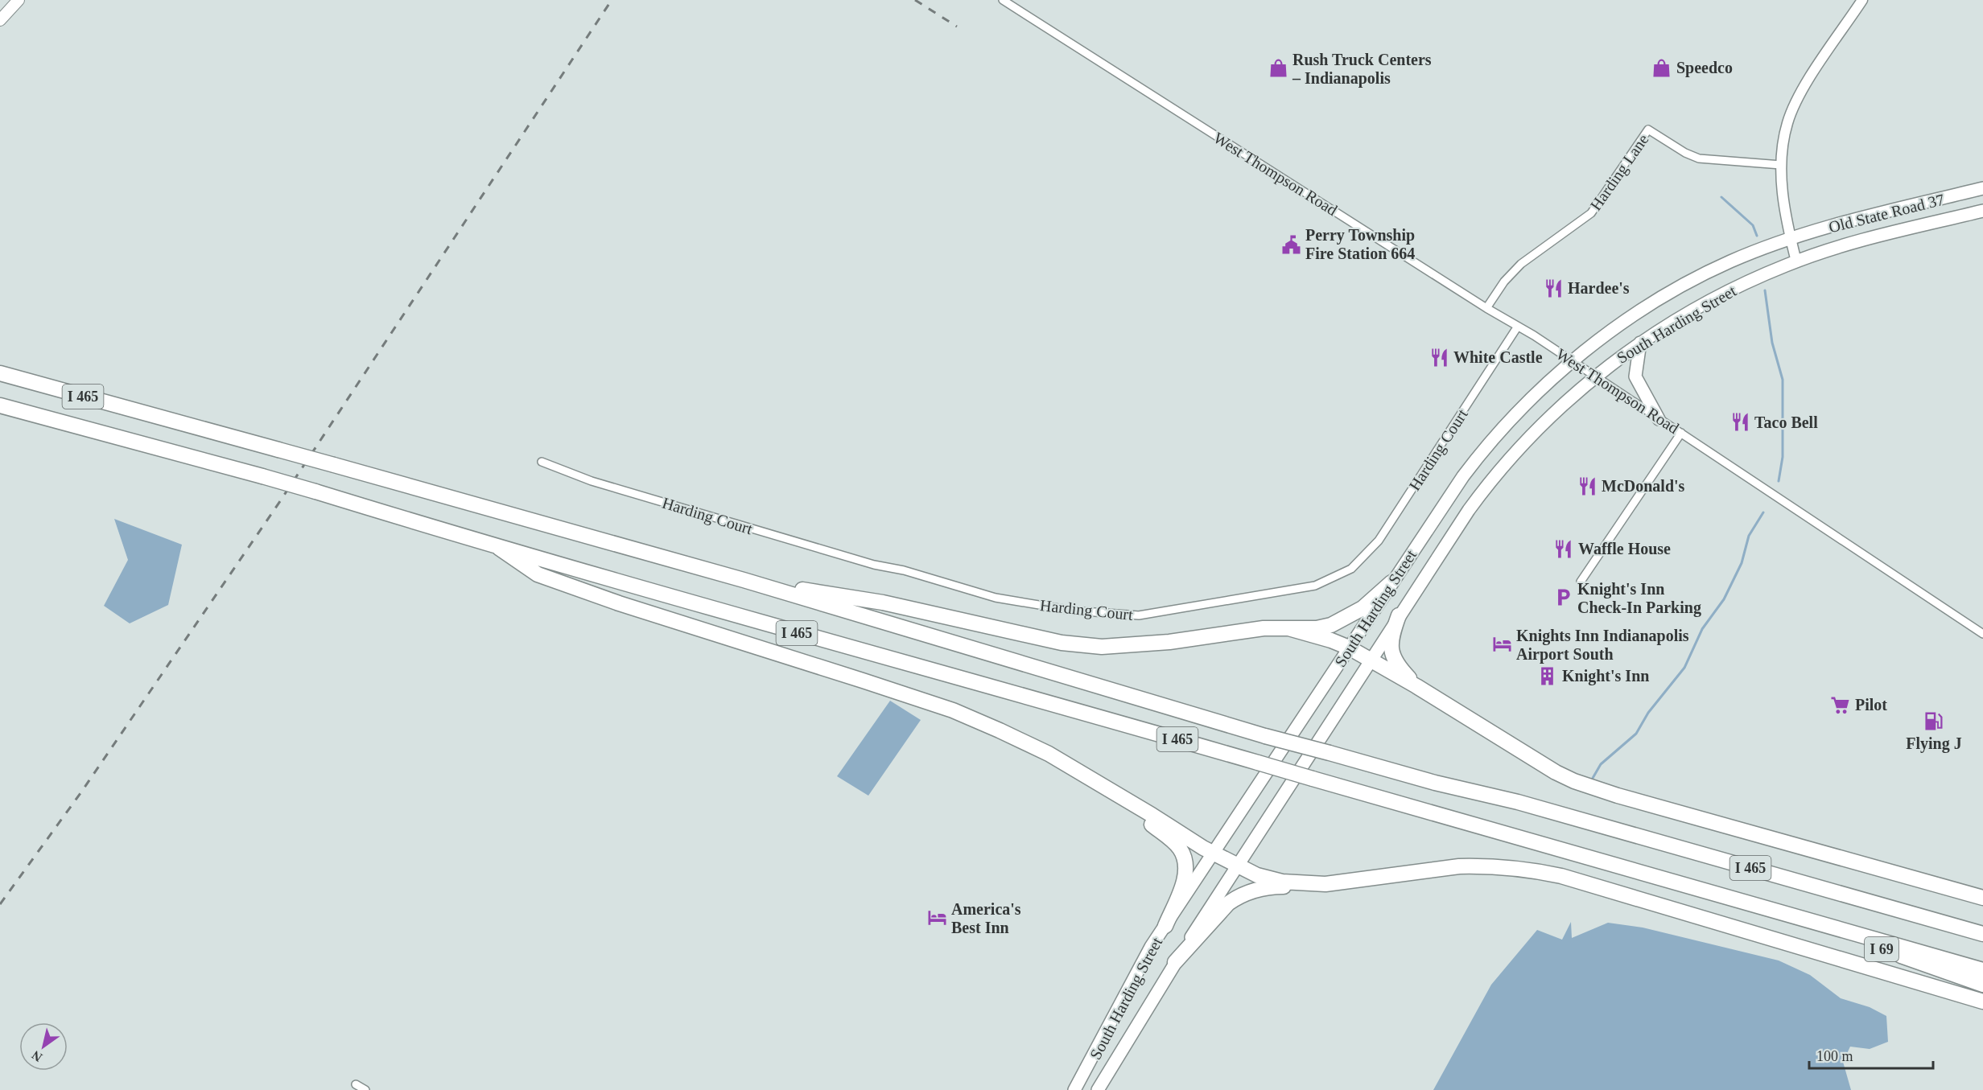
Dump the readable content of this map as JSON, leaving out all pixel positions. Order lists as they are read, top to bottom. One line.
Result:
{"streets":{"highway":["I 465","I 69"],"main road":["Old State Road 37","South Harding Street"],"street":["Harding Lane","West Thompson Road","Harding Court"]},"crossings":[["Harding Lane","West Thompson Road"],["West Thompson Road","South Harding Street"],["West Thompson Road","Harding Court"],["Old State Road 37","South Harding Street"],["I 465","I 69"]],"places":{"shop":["Speedco","Rush Truck Centers – Indianapolis"],"public building":["Perry Township Fire Station 664"],"restaurant":["Hardee's","White Castle","Taco Bell","McDonald's","Waffle House"],"parking":["Knight's Inn Check-In Parking"],"hotel":["Knights Inn Indianapolis Airport South","America's Best Inn"],"building":["Knight's Inn"],"supermarket":["Pilot"],"fuel station":["Flying J"]},"scale_bar":"100 m","north":"bottom left"}
